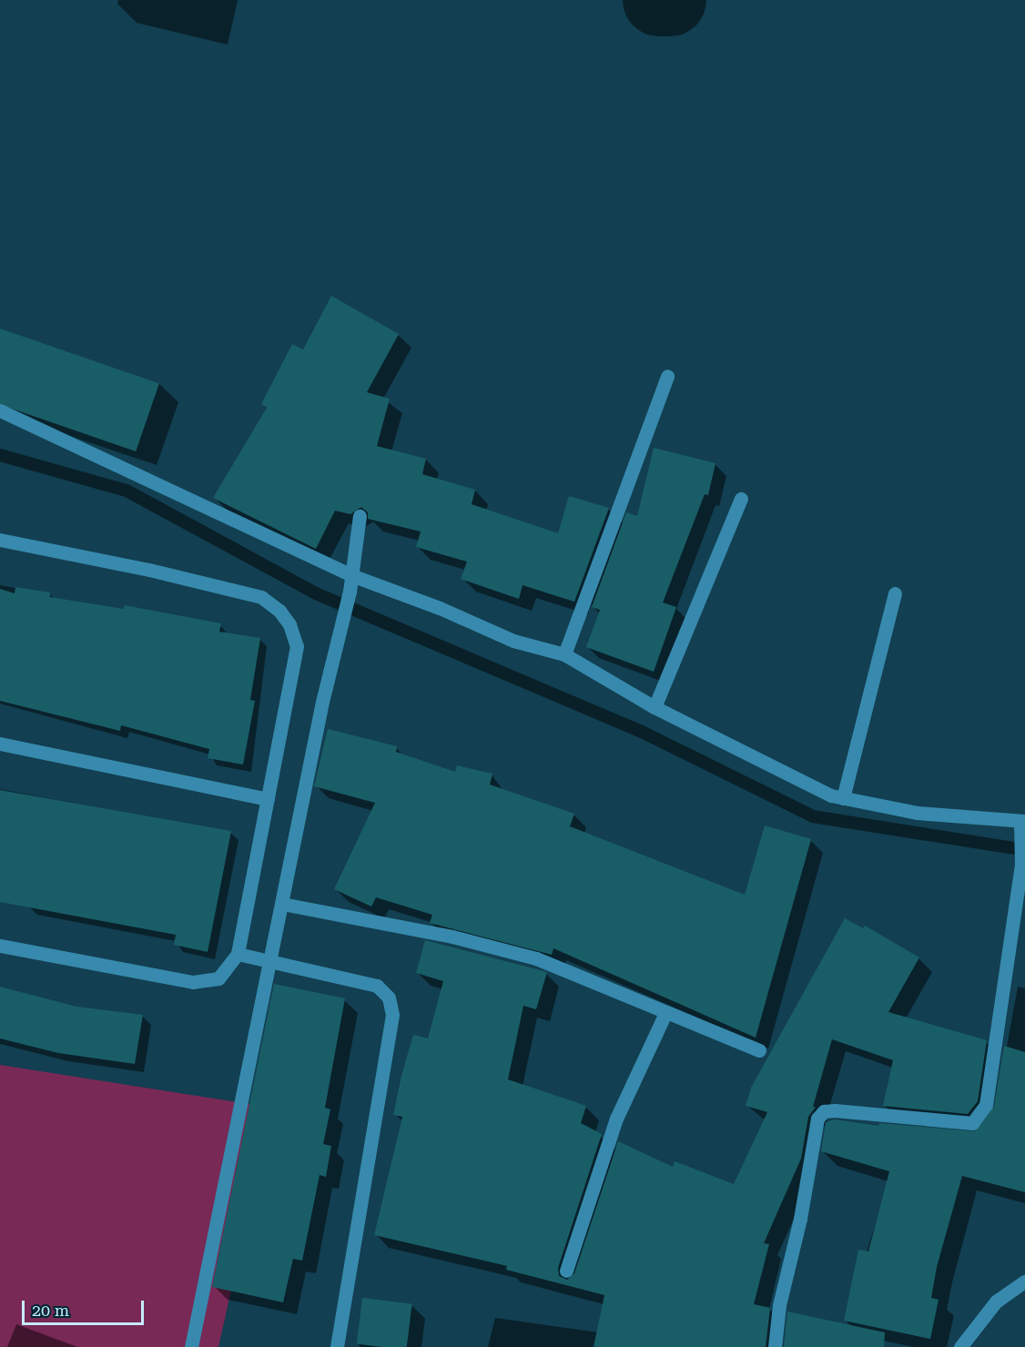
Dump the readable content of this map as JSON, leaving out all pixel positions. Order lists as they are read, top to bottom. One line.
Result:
{"scale_bar":"20 m"}
